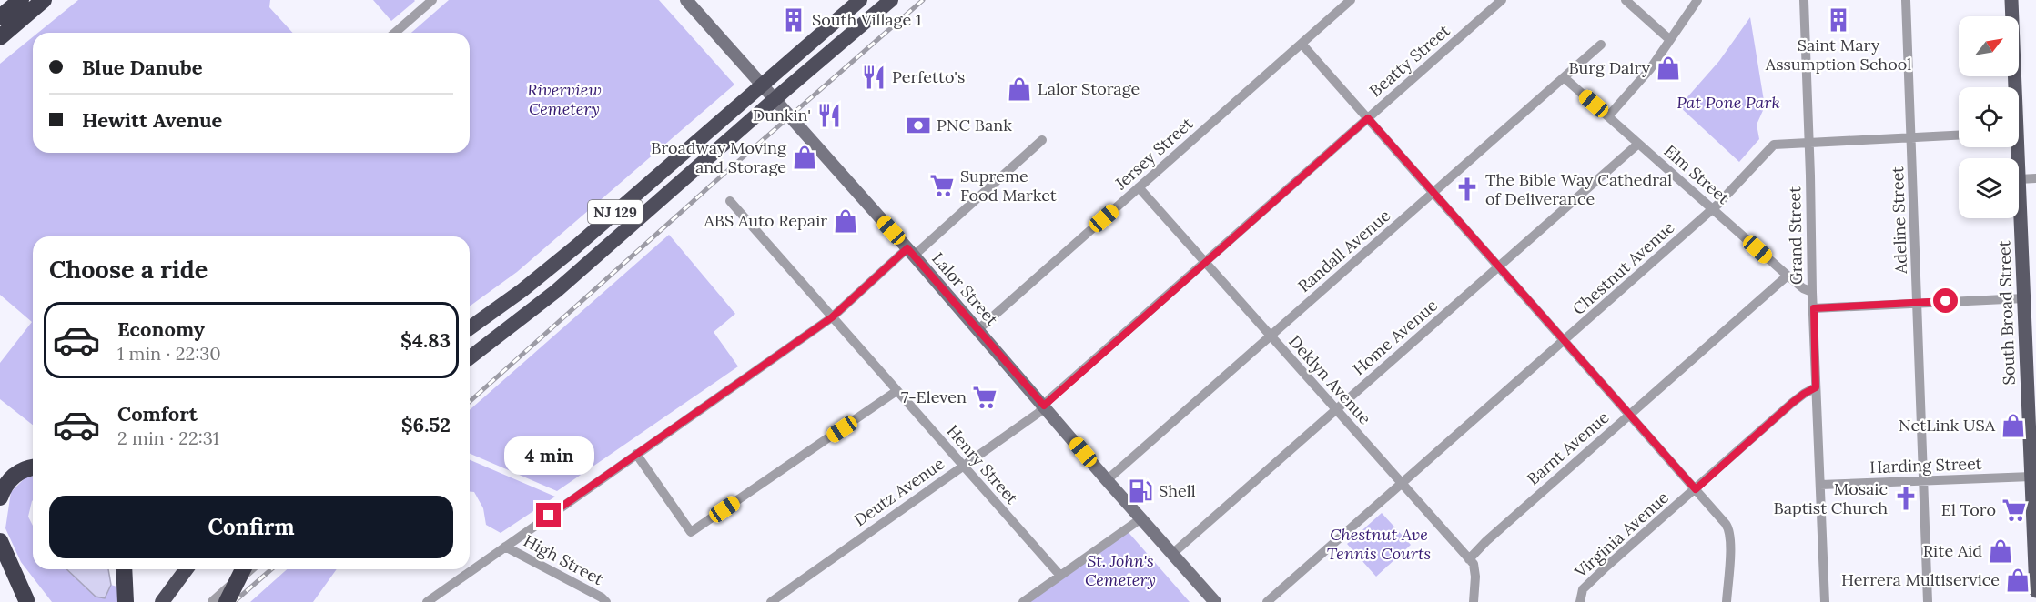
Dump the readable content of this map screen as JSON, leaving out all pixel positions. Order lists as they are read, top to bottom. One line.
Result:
{"streets":{"highway":["NJ 129"],"main road":["Lalor Street","South Broad Street"],"street":["Beatty Street","Jersey Street","Elm Street","Adeline Street","Grand Street","Randall Avenue","Chestnut Avenue","Home Avenue","Deklyn Avenue","Barnt Avenue","Henry Street","Harding Street","Deutz Avenue","Virginia Avenue","High Street"]},"crossings":[["Beatty Street","Lalor Street"],["Beatty Street","Deklyn Avenue"],["Beatty Street","Deutz Avenue"],["Jersey Street","Lalor Street"],["Jersey Street","Deklyn Avenue"],["Elm Street","Grand Street"],["Elm Street","Randall Avenue"],["Elm Street","Chestnut Avenue"],["Elm Street","Home Avenue"],["Elm Street","Barnt Avenue"],["NJ 129","Lalor Street"],["Adeline Street","Chestnut Avenue"],["Adeline Street","Harding Street"],["Grand Street","Chestnut Avenue"],["Grand Street","Harding Street"],["Grand Street","Virginia Avenue"],["Randall Avenue","Lalor Street"],["Randall Avenue","Deklyn Avenue"],["Chestnut Avenue","Deklyn Avenue"],["Lalor Street","Home Avenue"],["Lalor Street","Deutz Avenue"],["South Broad Street","Harding Street"],["Home Avenue","Deklyn Avenue"],["Deklyn Avenue","Barnt Avenue"],["Henry Street","Deutz Avenue"]],"parks":["Riverview Cemetery","Pat Pone Park","Chestnut Ave Tennis Courts","St. John's Cemetery"],"places":{"building":["South Village 1","Saint Mary Assumption School"],"shop":["Burg Dairy","Lalor Storage","Broadway Moving and Storage","ABS Auto Repair","NetLink USA","Rite Aid","Herrera Multiservice"],"restaurant":["Perfetto's","Dunkin'"],"bank":["PNC Bank"],"supermarket":["Supreme Food Market","7-Eleven","El Toro"],"church":["The Bible Way Cathedral of Deliverance","Mosaic Baptist Church"],"fuel station":["Shell"]},"north":"top right","page":{"banner":["Blue Danube","Hewitt Avenue"],"heading":"Choose a ride","list":[{"name":"Economy","note":"1 min · 22:30","value":"$4.83"},{"name":"Comfort","note":"2 min · 22:31","value":"$6.52"}],"bubble":"4 min","buttons":"Confirm"}}
